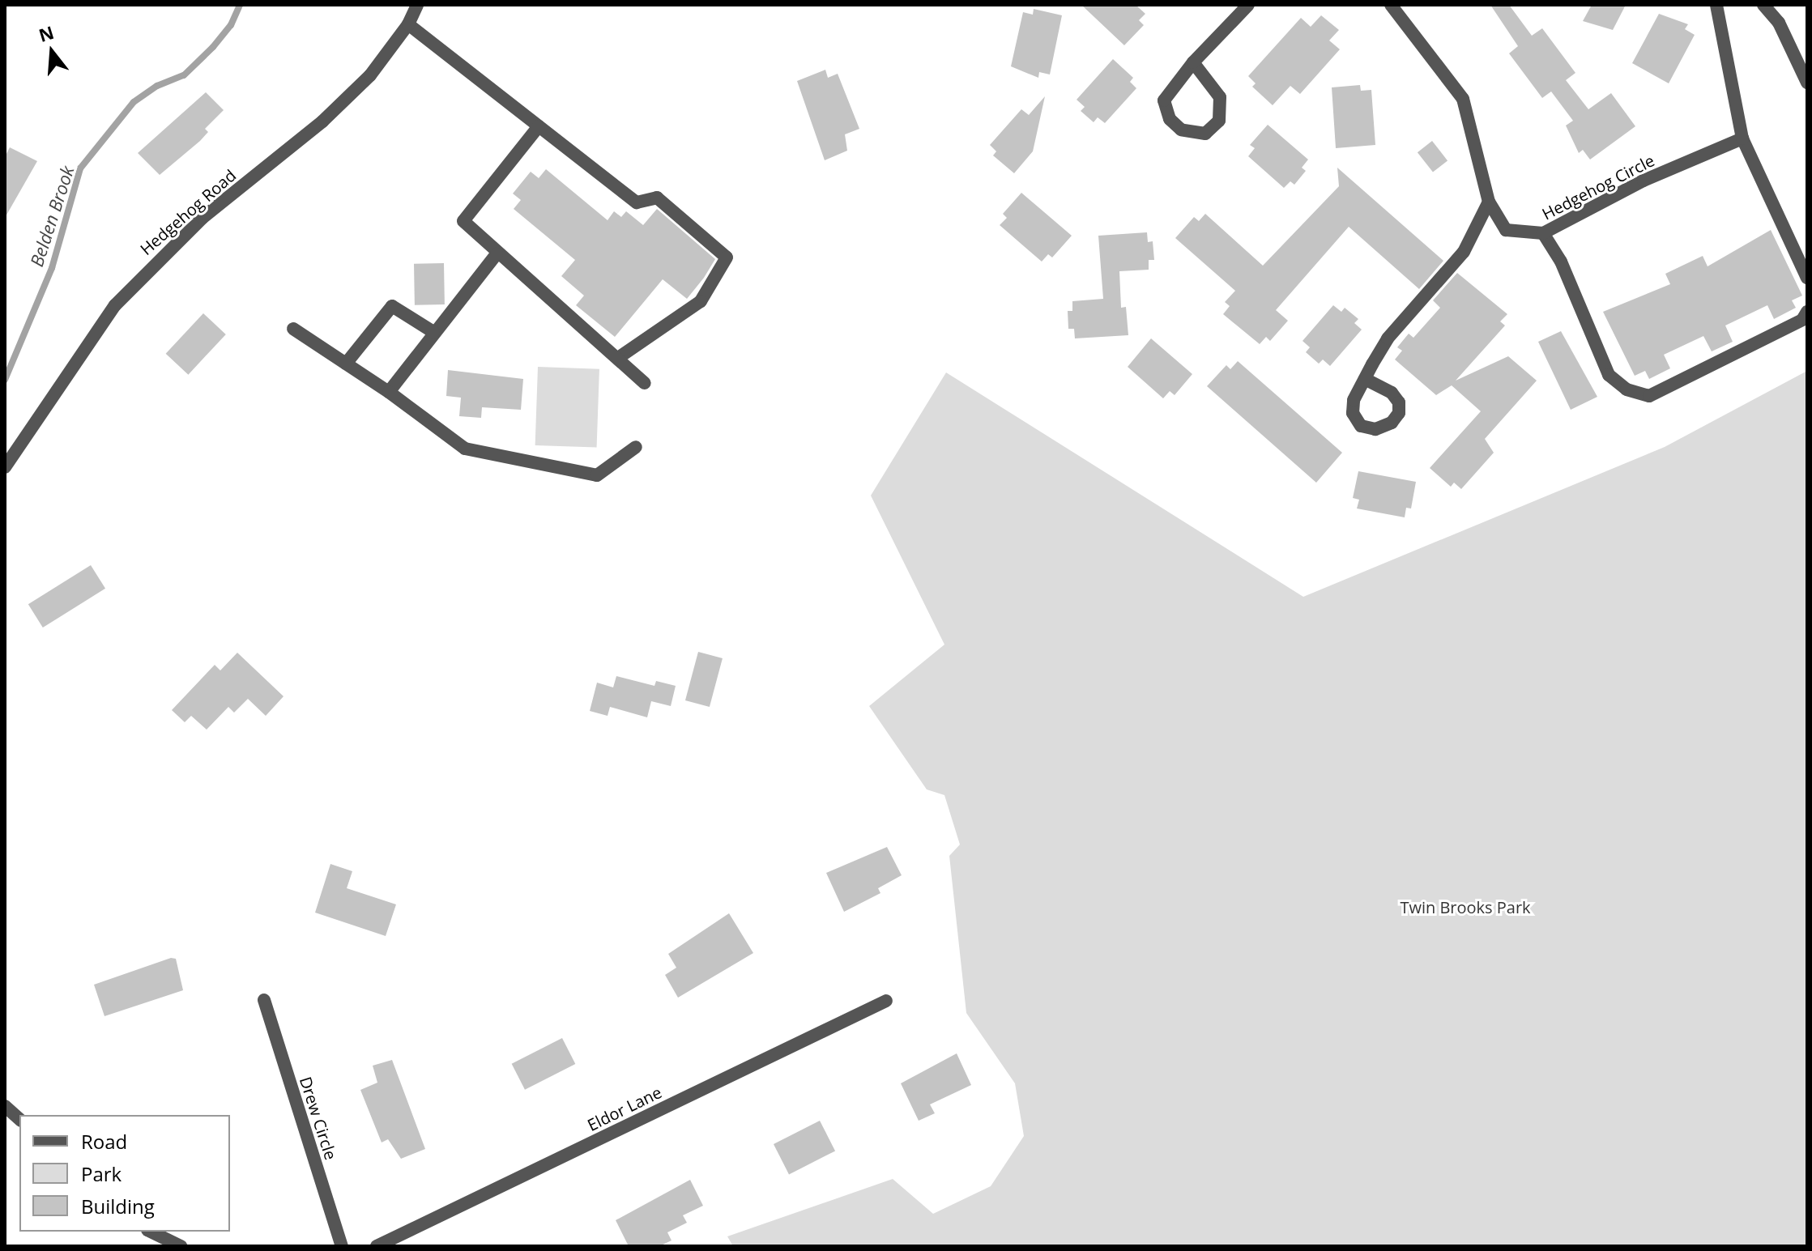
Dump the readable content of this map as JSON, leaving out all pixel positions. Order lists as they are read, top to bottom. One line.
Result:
{"streets":{"street":["Hedgehog Circle","Hedgehog Road","Eldor Lane","Drew Circle"]},"water":["Belden Brook"],"parks":["Twin Brooks Park"],"legend":["Road","Park","Building"],"north":"top"}
